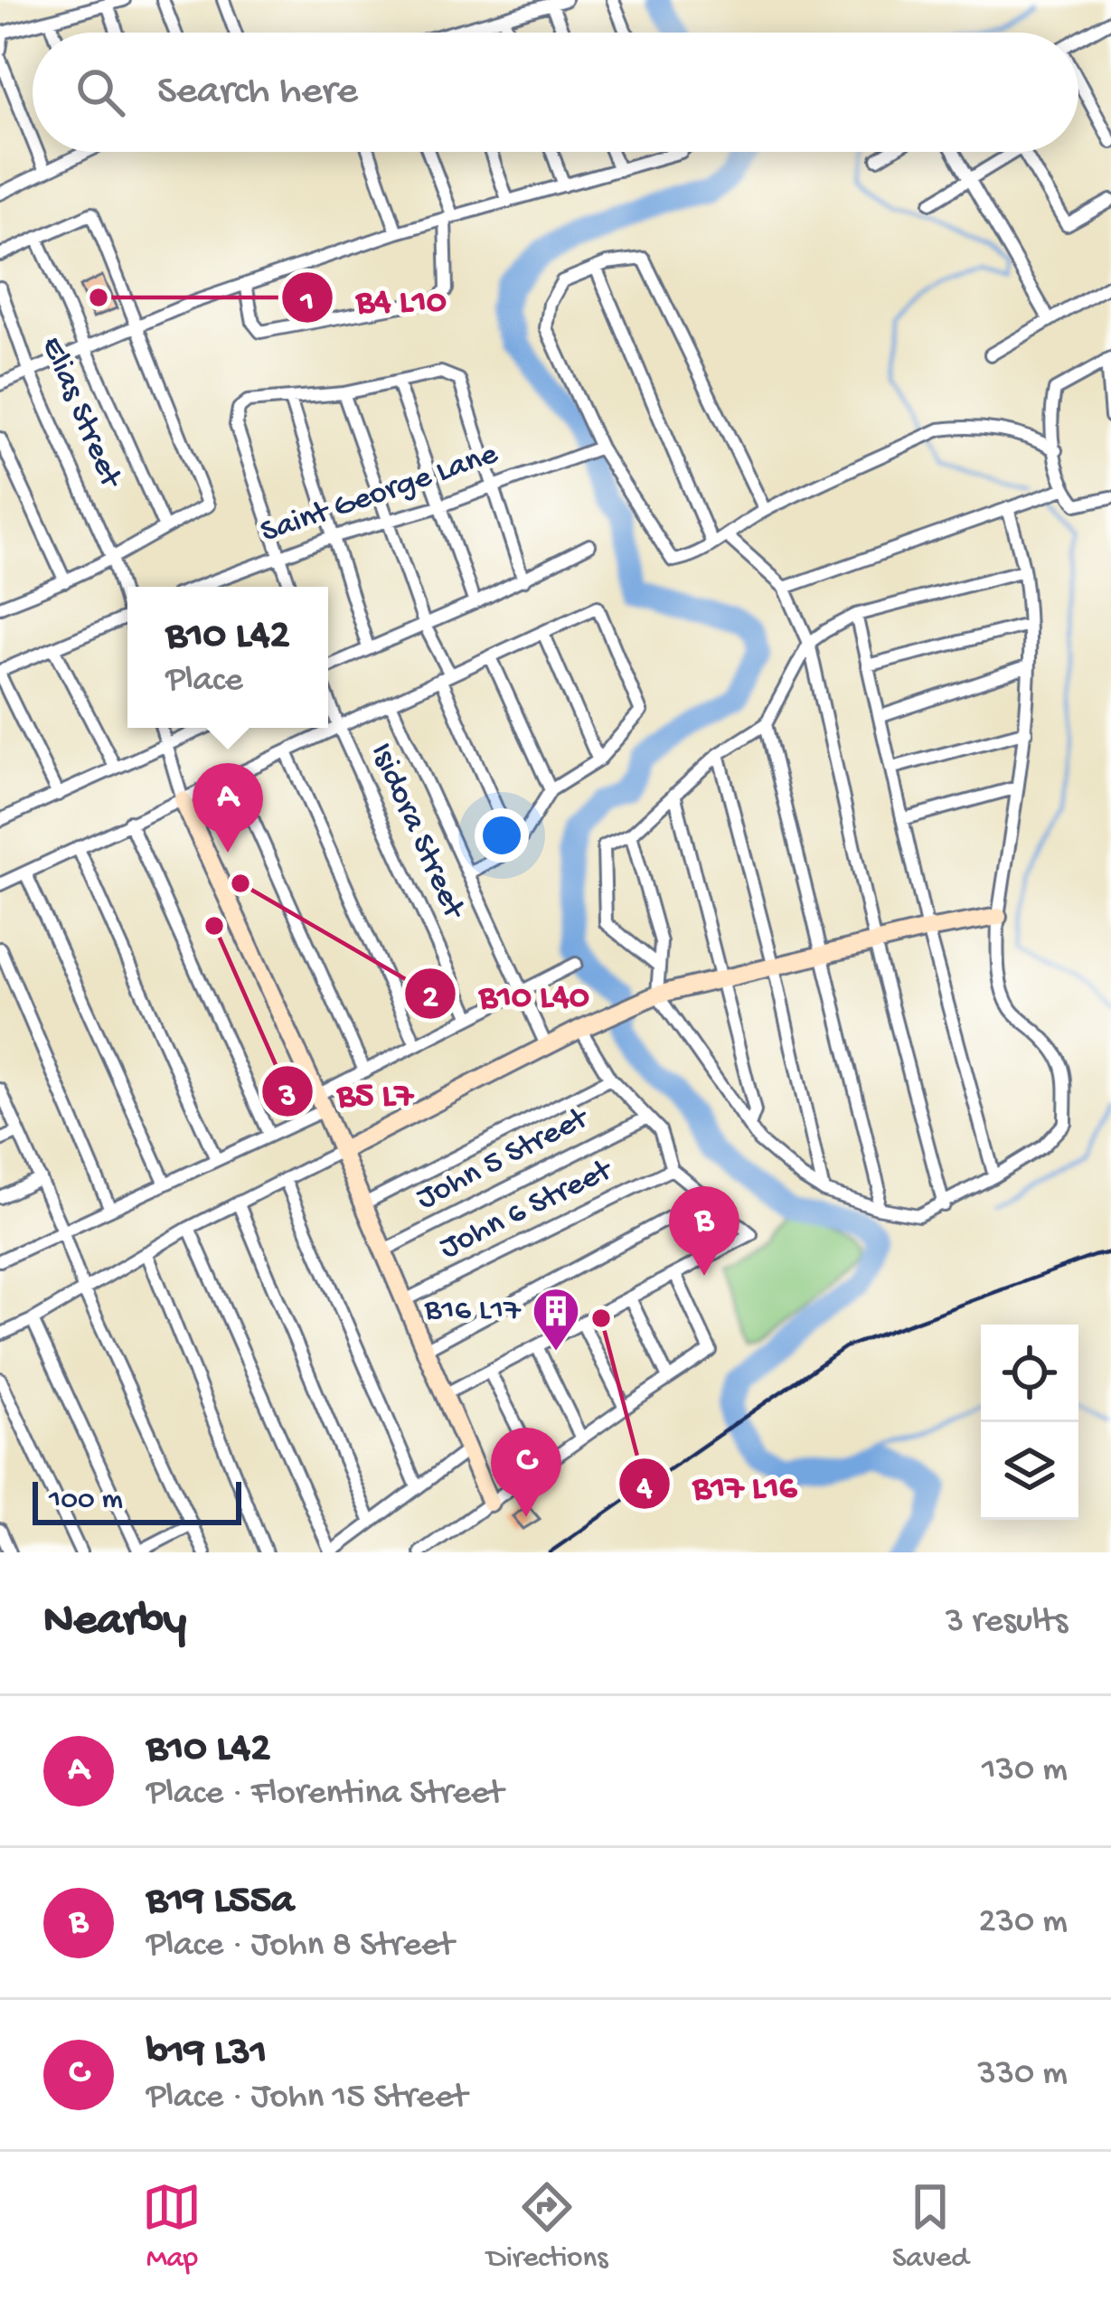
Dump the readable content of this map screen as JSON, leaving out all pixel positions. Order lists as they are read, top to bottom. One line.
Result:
{"streets":{"street":["Elias Street","Saint George Lane","Isidora Street","John 5 Street","John 6 Street"]},"places":{"other":["B4 L10","B10 L40","B5 L7","B17 L16"],"building":["B16 L17"]},"scale_bar":"100 m","page":{"search":"Search here","popup":["B10 L42","Place"],"pins":["A","B","C"],"scale":"100 m","heading":["Nearby","3 results"],"list":[{"mark":"A","name":"B10 L42","note":"Place · Florentina Street","value":"130 m"},{"mark":"B","name":"B19 L55a","note":"Place · John 8 Street","value":"230 m"},{"mark":"C","name":"b19 L31","note":"Place · John 15 Street","value":"330 m"}],"nav":["Map","Directions","Saved"]}}
